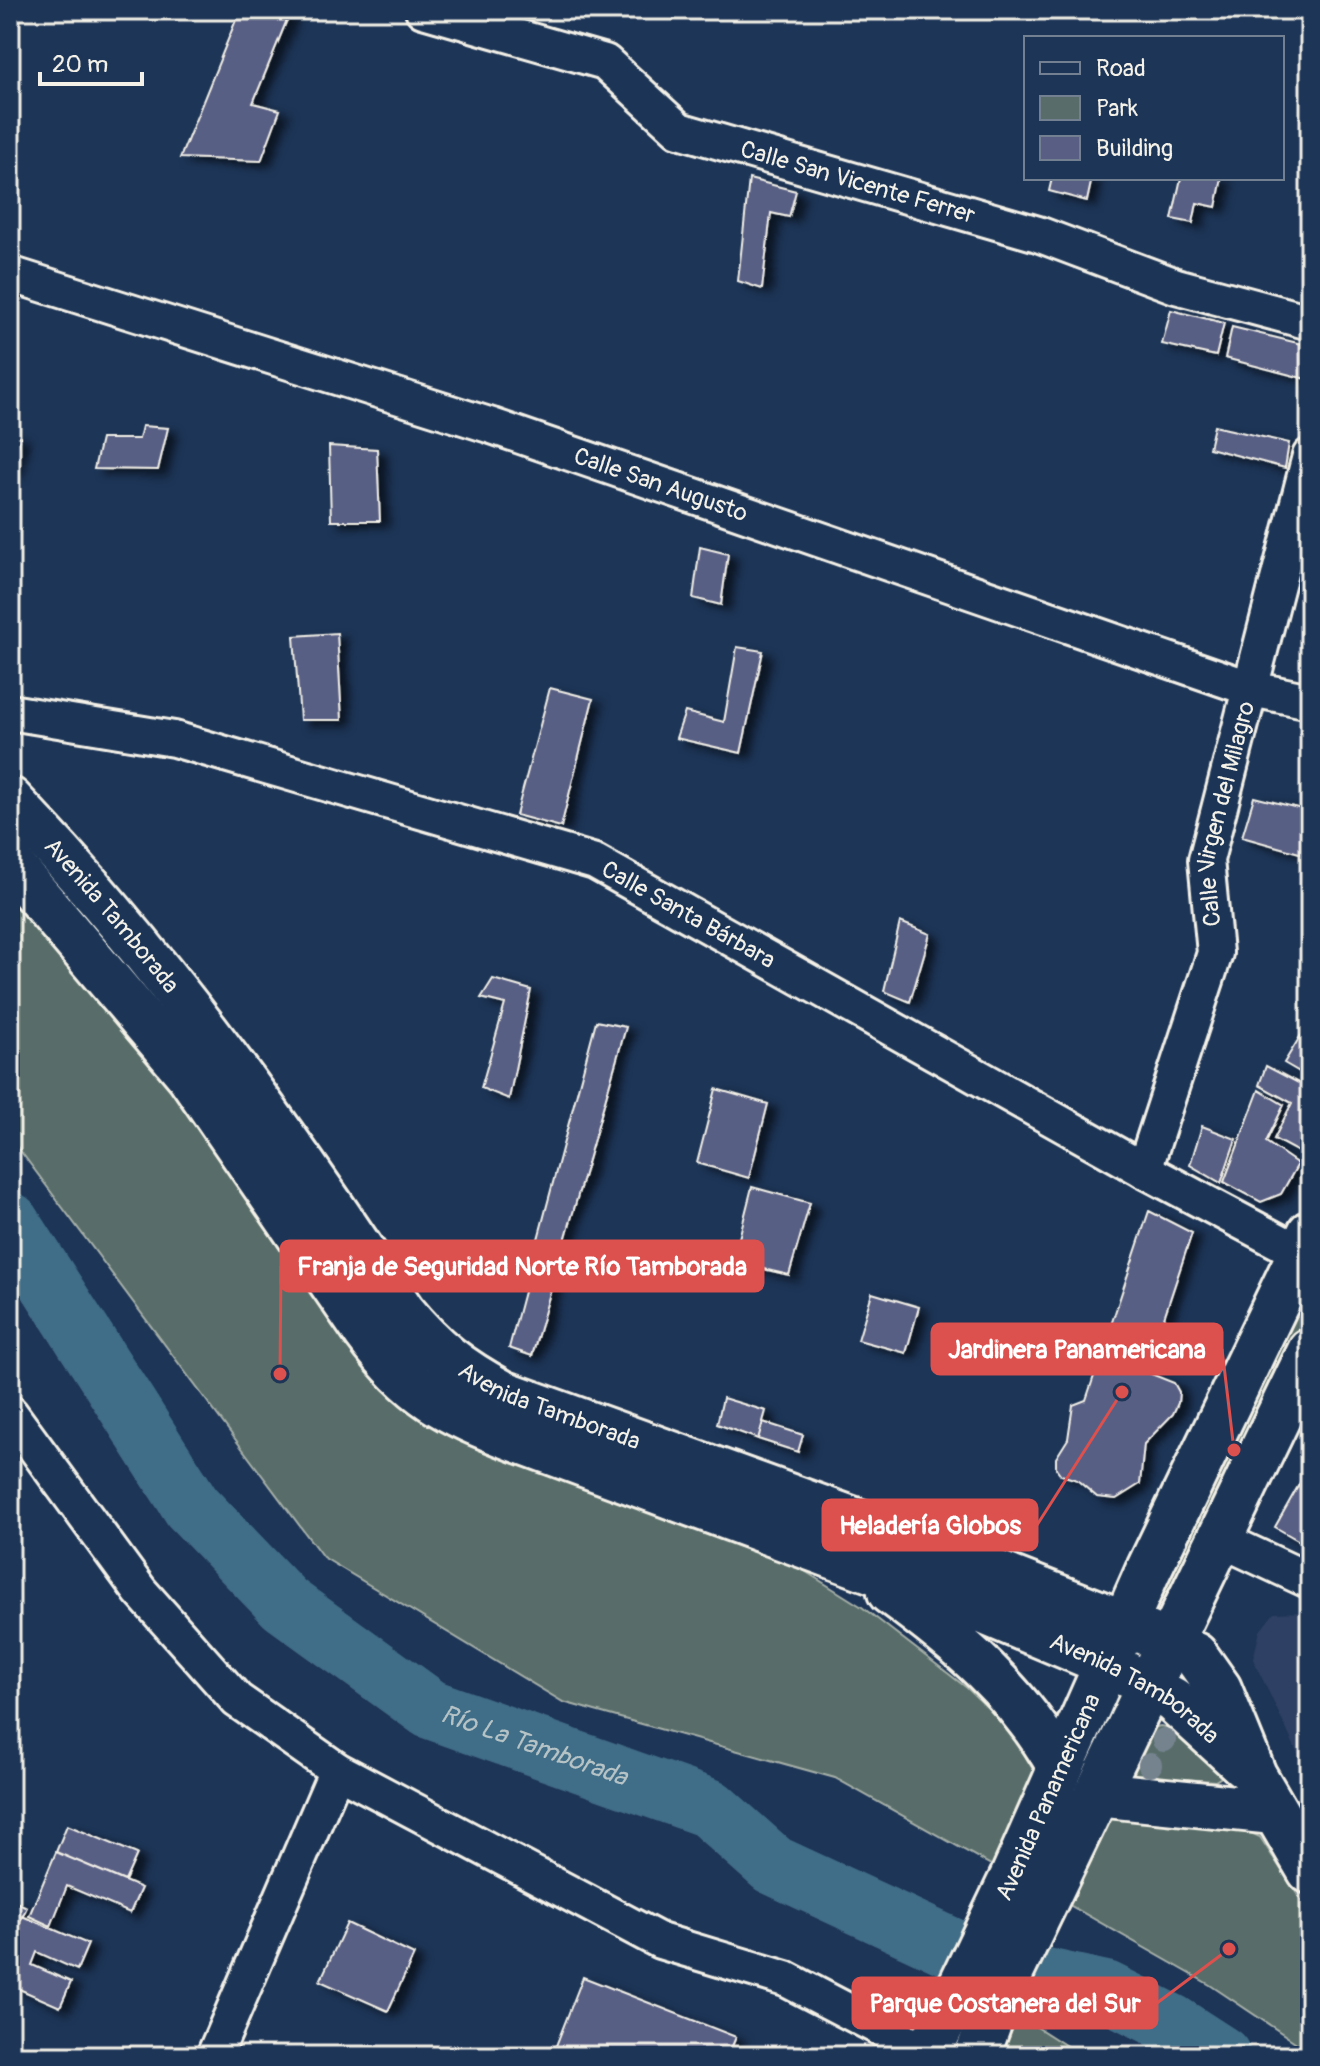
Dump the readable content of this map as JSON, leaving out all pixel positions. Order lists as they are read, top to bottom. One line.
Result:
{"streets":{"main road":["Avenida Tamborada","Avenida Panamericana"],"street":["Calle San Vicente Ferrer","Calle San Augusto","Calle Virgen del Milagro","Calle Santa Bárbara"]},"crossings":[["Calle San Augusto","Calle Virgen del Milagro"],["Calle Virgen del Milagro","Calle Santa Bárbara"],["Calle Santa Bárbara","Avenida Panamericana"],["Avenida Tamborada","Avenida Panamericana"]],"water":["Río La Tamborada"],"places":["Franja de Seguridad Norte Río Tamborada","Heladería Globos","Jardinera Panamericana","Parque Costanera del Sur"],"legend":["Road","Park","Building"],"scale_bar":"20 m"}
